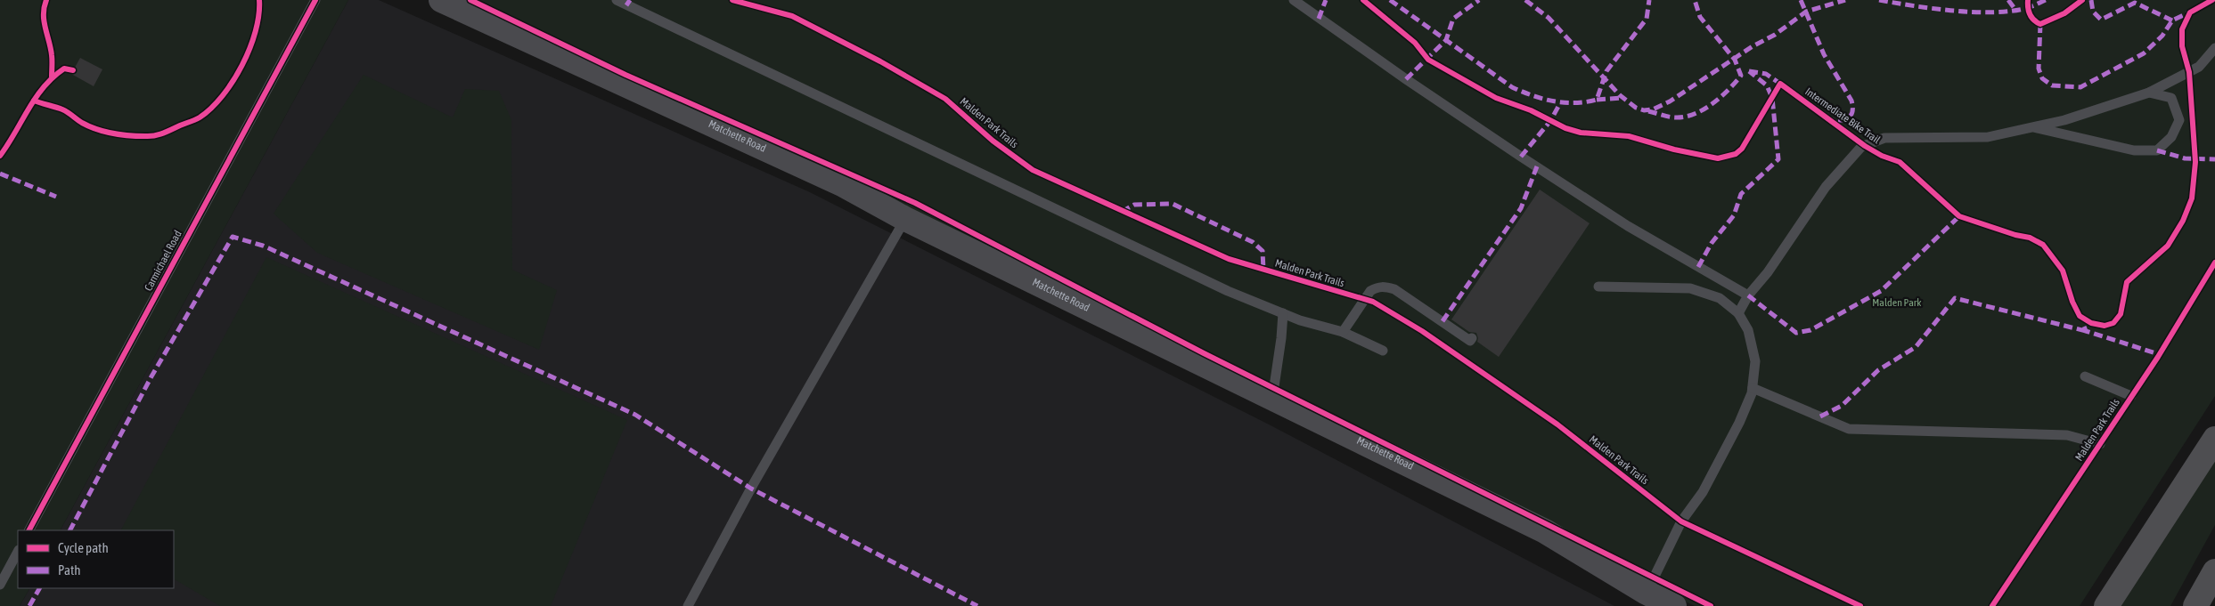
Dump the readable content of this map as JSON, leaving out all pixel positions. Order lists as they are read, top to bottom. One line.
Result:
{"streets":{"main road":["Matchette Road"],"lane":["Carmichael Road"],"cycle path":["Intermediate Bike Trail","Malden Park Trails"]},"parks":["Malden Park"],"legend":["Cycle path","Path"]}
